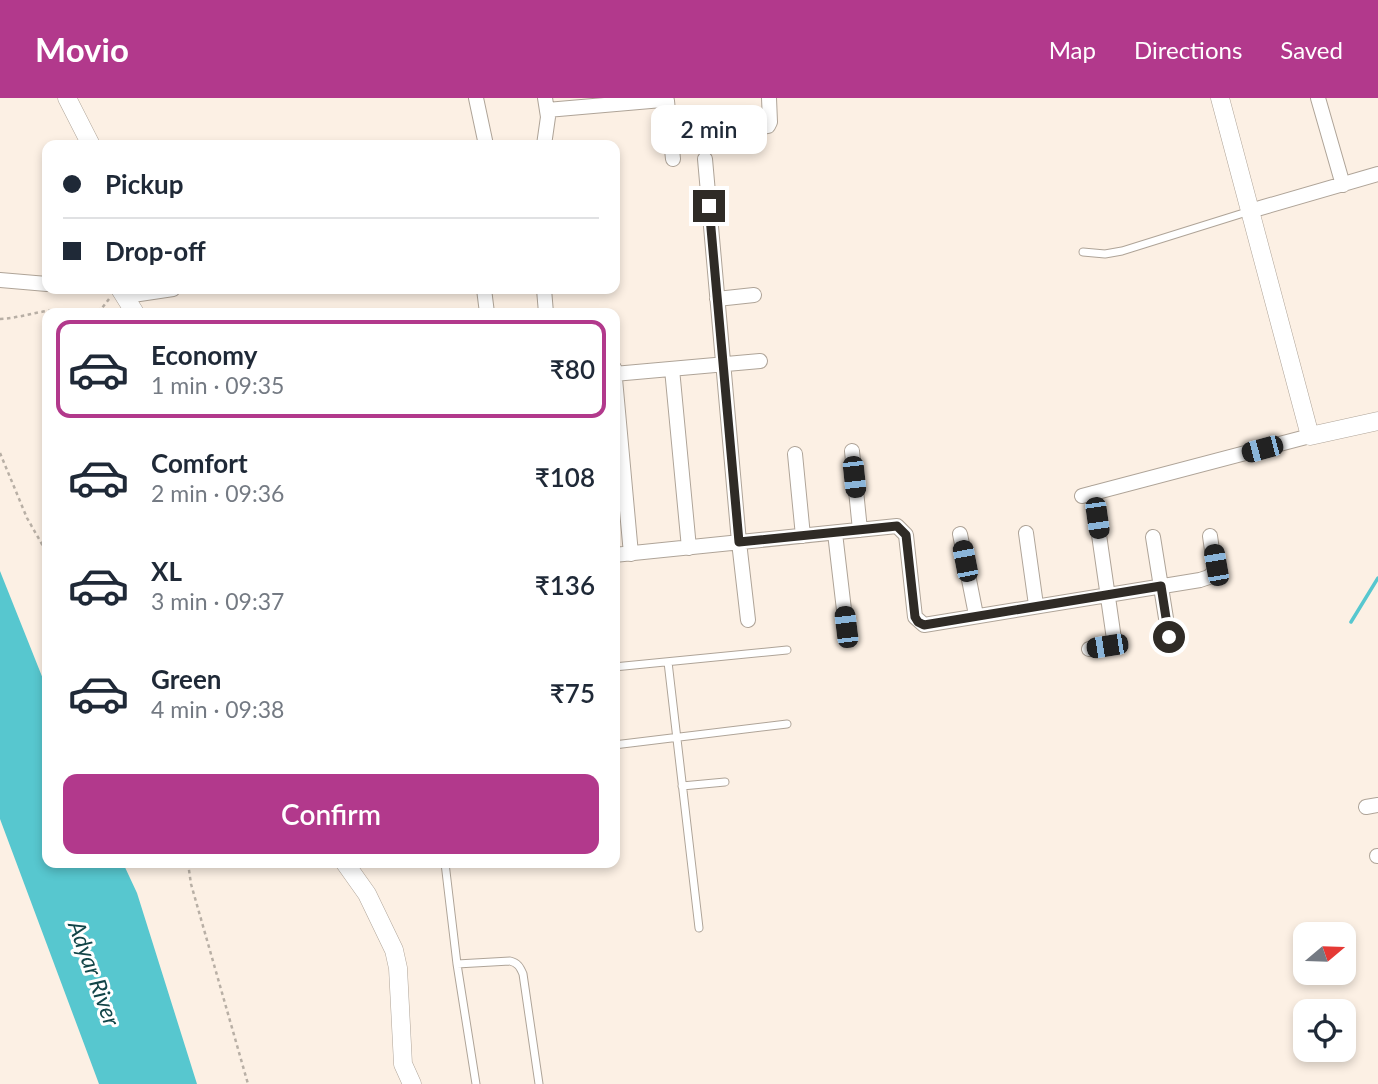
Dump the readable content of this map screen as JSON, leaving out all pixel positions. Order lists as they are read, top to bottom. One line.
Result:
{"water":["Adyar River"],"north":"right","page":{"header":"Movio","nav":["Map","Directions","Saved"],"bubble":"2 min","banner":["Pickup","Drop-off"],"list":[{"name":"Economy","note":"1 min · 09:35","value":"₹80"},{"name":"Comfort","note":"2 min · 09:36","value":"₹108"},{"name":"XL","note":"3 min · 09:37","value":"₹136"},{"name":"Green","note":"4 min · 09:38","value":"₹75"}],"buttons":"Confirm"}}
